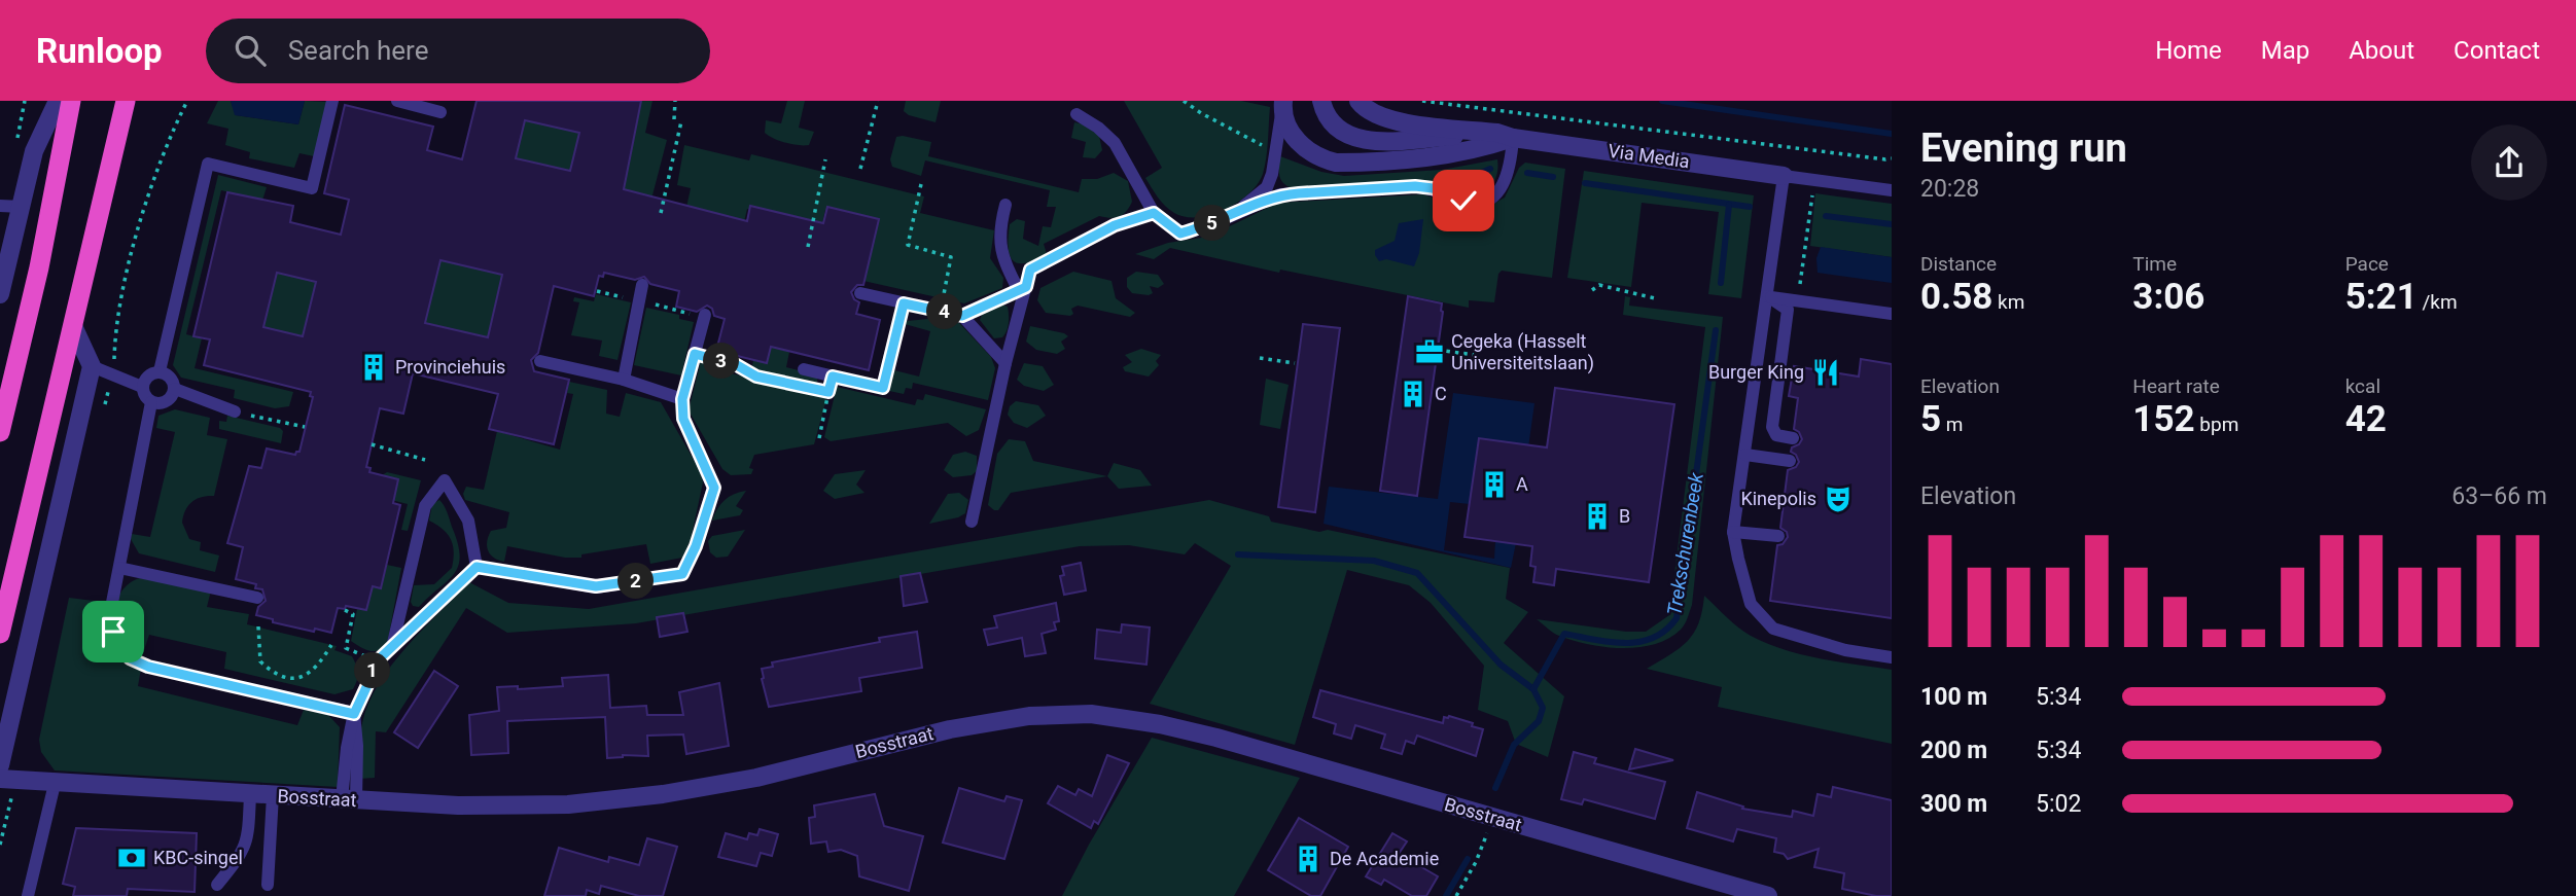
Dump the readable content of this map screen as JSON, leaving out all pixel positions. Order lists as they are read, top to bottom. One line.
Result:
{"streets":{"street":["Via Media","Bosstraat"]},"water":["Trekschurenbeek"],"places":{"office":["Cegeka (Hasselt Universiteitslaan)"],"building":["Provinciehuis","C","A","B","De Academie"],"restaurant":["Burger King"],"theatre":["Kinepolis"],"bank":["KBC-singel"]},"page":{"header":"Runloop","search":"Search here","nav":["Home","Map","About","Contact"],"heading":["Evening run","20:28"],"pins":["5","4","3","2","1"],"stats":[["Distance","0.58 km"],["Time","3:06"],["Pace","5:21 /km"],["Elevation","5 m"],["Heart rate","152 bpm"],["kcal","42"]],"chart":["Elevation","63–66 m"],"list":[{"name":"100 m","note":"5:34"},{"name":"200 m","note":"5:34"},{"name":"300 m","note":"5:02"}]}}
